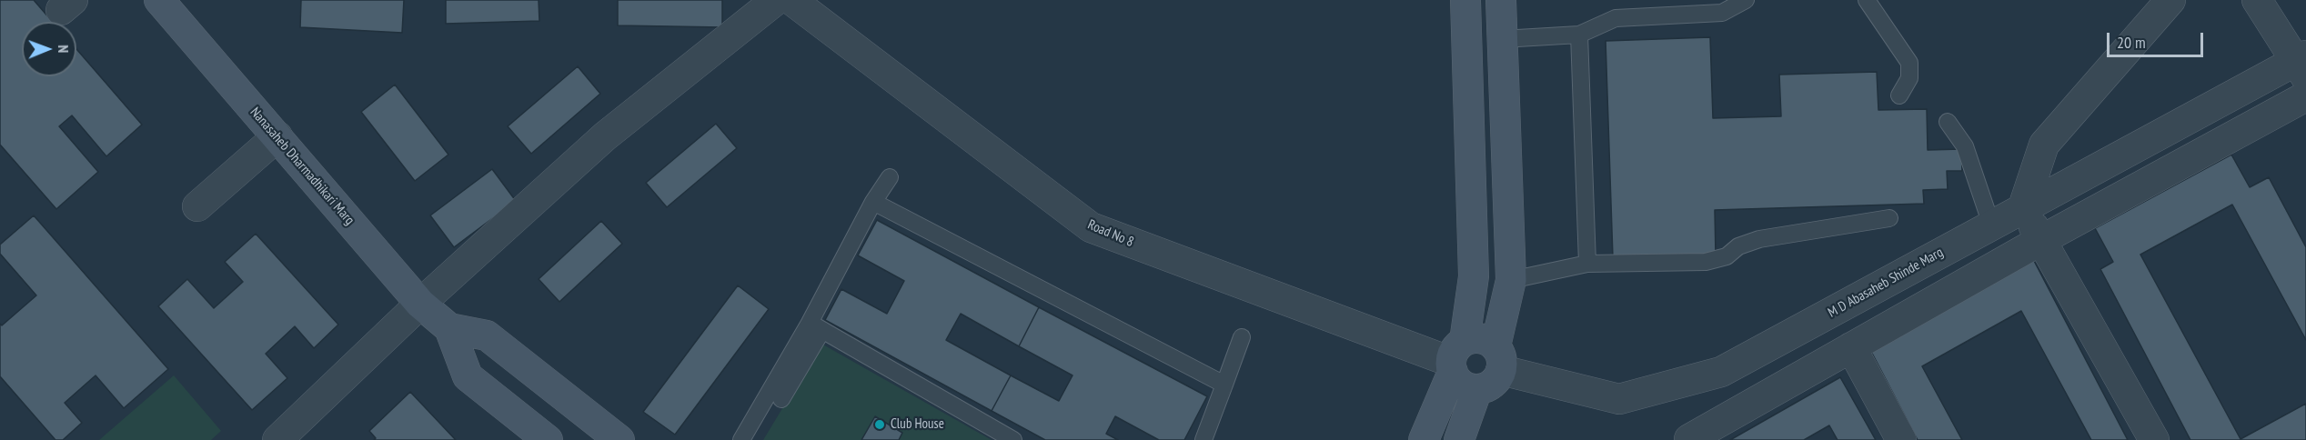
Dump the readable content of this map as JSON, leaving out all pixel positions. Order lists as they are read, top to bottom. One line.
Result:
{"streets":{"street":["Nanasaheb Dharmadhikari Marg","Road No 8","M D Abasaheb Shinde Marg"]},"crossings":[["Road No 8","M D Abasaheb Shinde Marg"]],"places":["Club House"],"scale_bar":"20 m","north":"right"}
